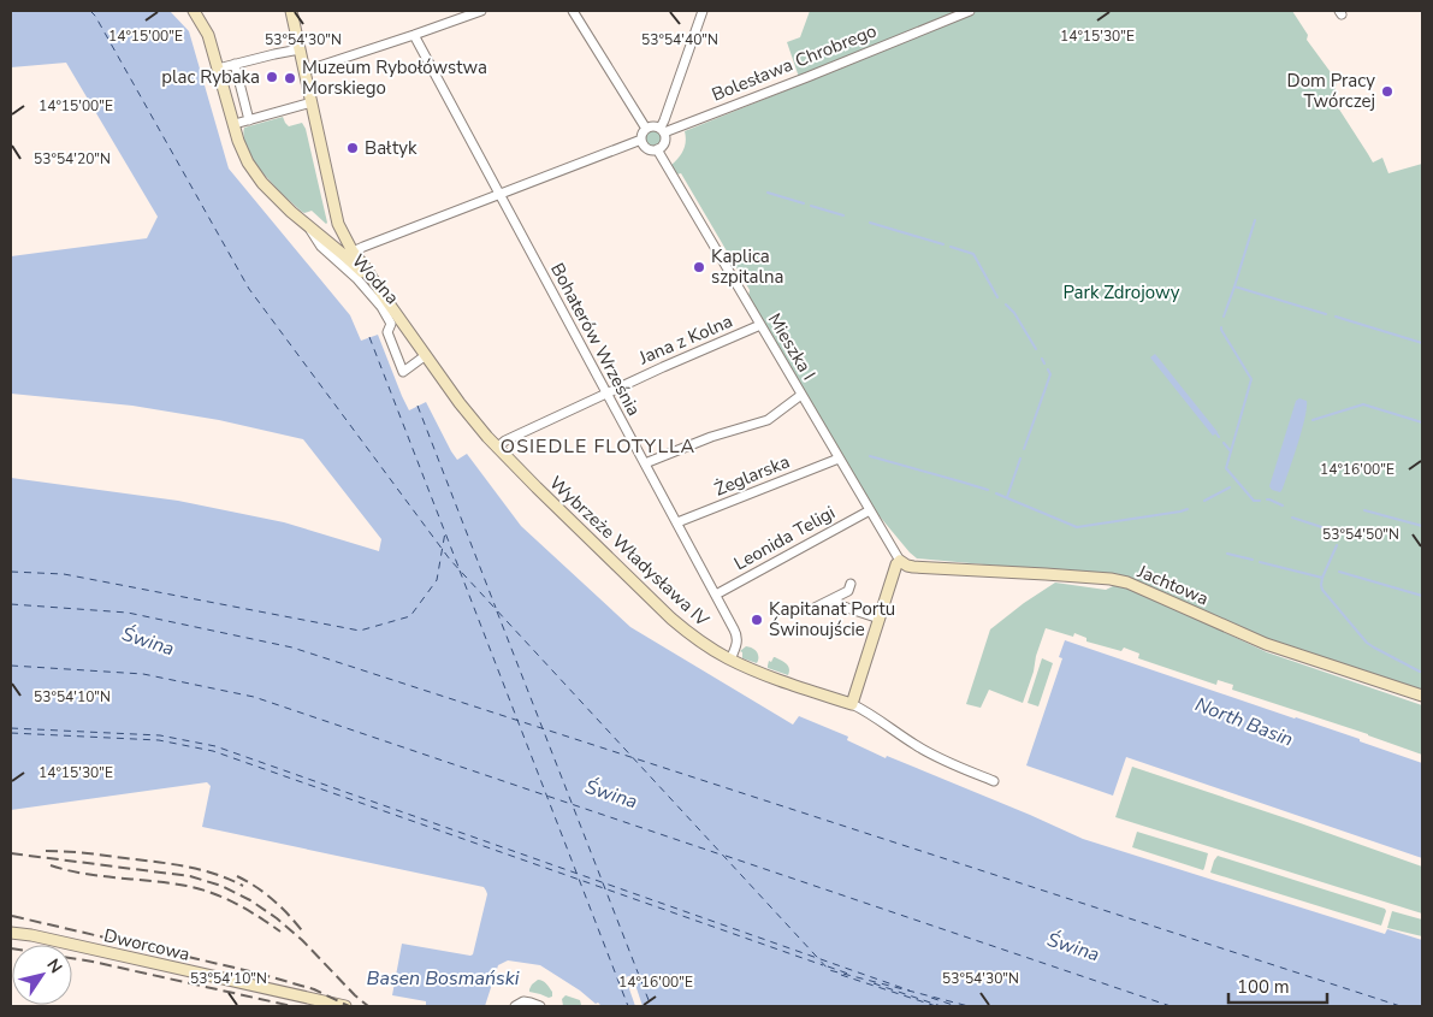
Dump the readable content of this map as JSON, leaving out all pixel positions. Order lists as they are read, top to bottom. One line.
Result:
{"streets":{"street":["Bolesława Chrobrego","Wodna","Bohaterów Września","Jana z Kolna","Mieszka I","Żeglarska","Leonida Teligi","Wybrzeże Władysława IV","Jachtowa","Dworcowa"]},"crossings":[["Bolesława Chrobrego","Mieszka I"],["Wodna","Wybrzeże Władysława IV"],["Bohaterów Września","Jana z Kolna"],["Bohaterów Września","Żeglarska"],["Bohaterów Września","Leonida Teligi"],["Bohaterów Września","Wybrzeże Władysława IV"],["Jana z Kolna","Mieszka I"],["Jana z Kolna","Wybrzeże Władysława IV"],["Mieszka I","Żeglarska"],["Mieszka I","Leonida Teligi"],["Mieszka I","Jachtowa"]],"districts":["OSIEDLE FLOTYLLA"],"water":["Świna","North Basin","Basen Bosmański"],"parks":["Park Zdrojowy"],"places":["plac Rybaka","Muzeum Rybołówstwa Morskiego","Dom Pracy Twórczej","Bałtyk","Kaplica szpitalna","Kapitanat Portu Świnoujście"],"scale_bar":"100 m","north":"top right","coordinates":["14°15'00\"E","14°15'30\"E","53°54'30\"N","53°54'40\"N","53°54'20\"N","14°16'00\"E","53°54'50\"N","53°54'10\"N"]}
